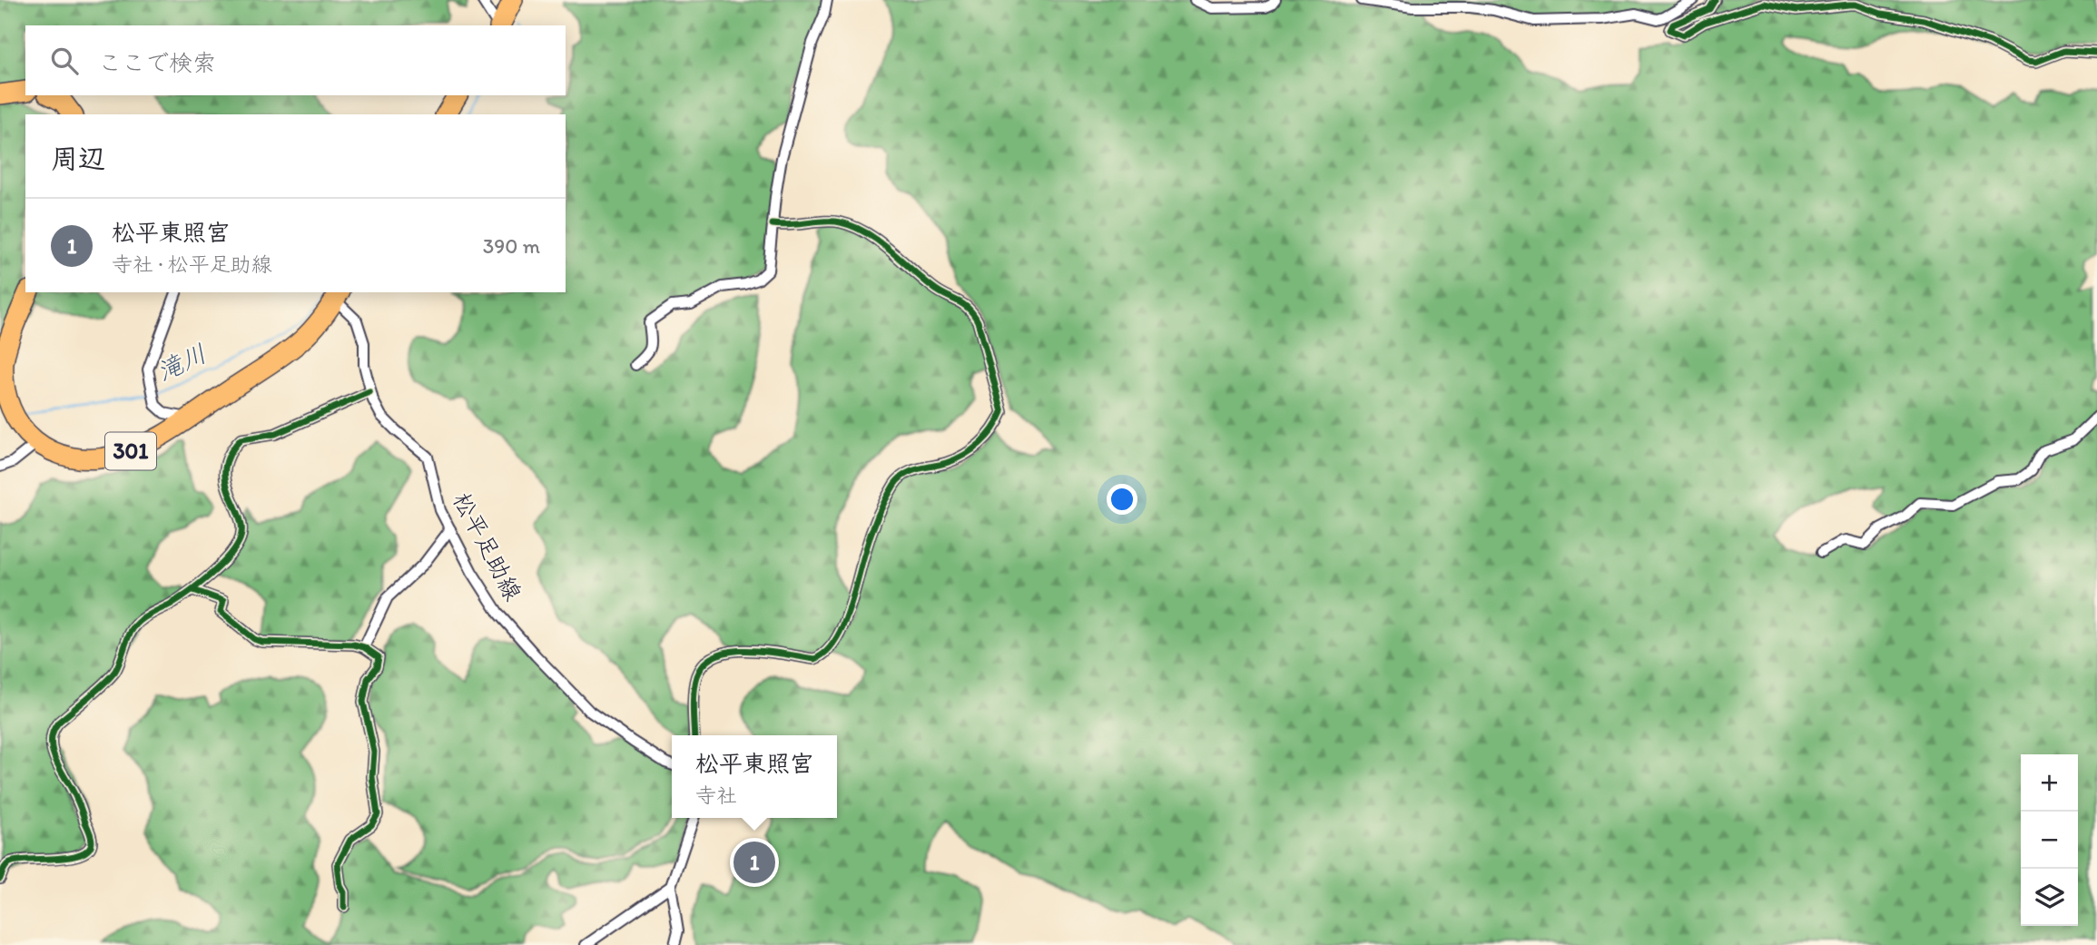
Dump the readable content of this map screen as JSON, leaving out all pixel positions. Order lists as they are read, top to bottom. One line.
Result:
{"streets":{"highway":["301"],"street":["松平足助線"]},"crossings":[["301","松平足助線"]],"water":["滝川"],"page":{"search":"ここで検索","heading":"周辺","list":[{"mark":"1","name":"松平東照宮","note":"寺社 · 松平足助線","value":"390 m"}],"popup":["松平東照宮","寺社"],"map_buttons":["+","−"],"pins":"1"}}
